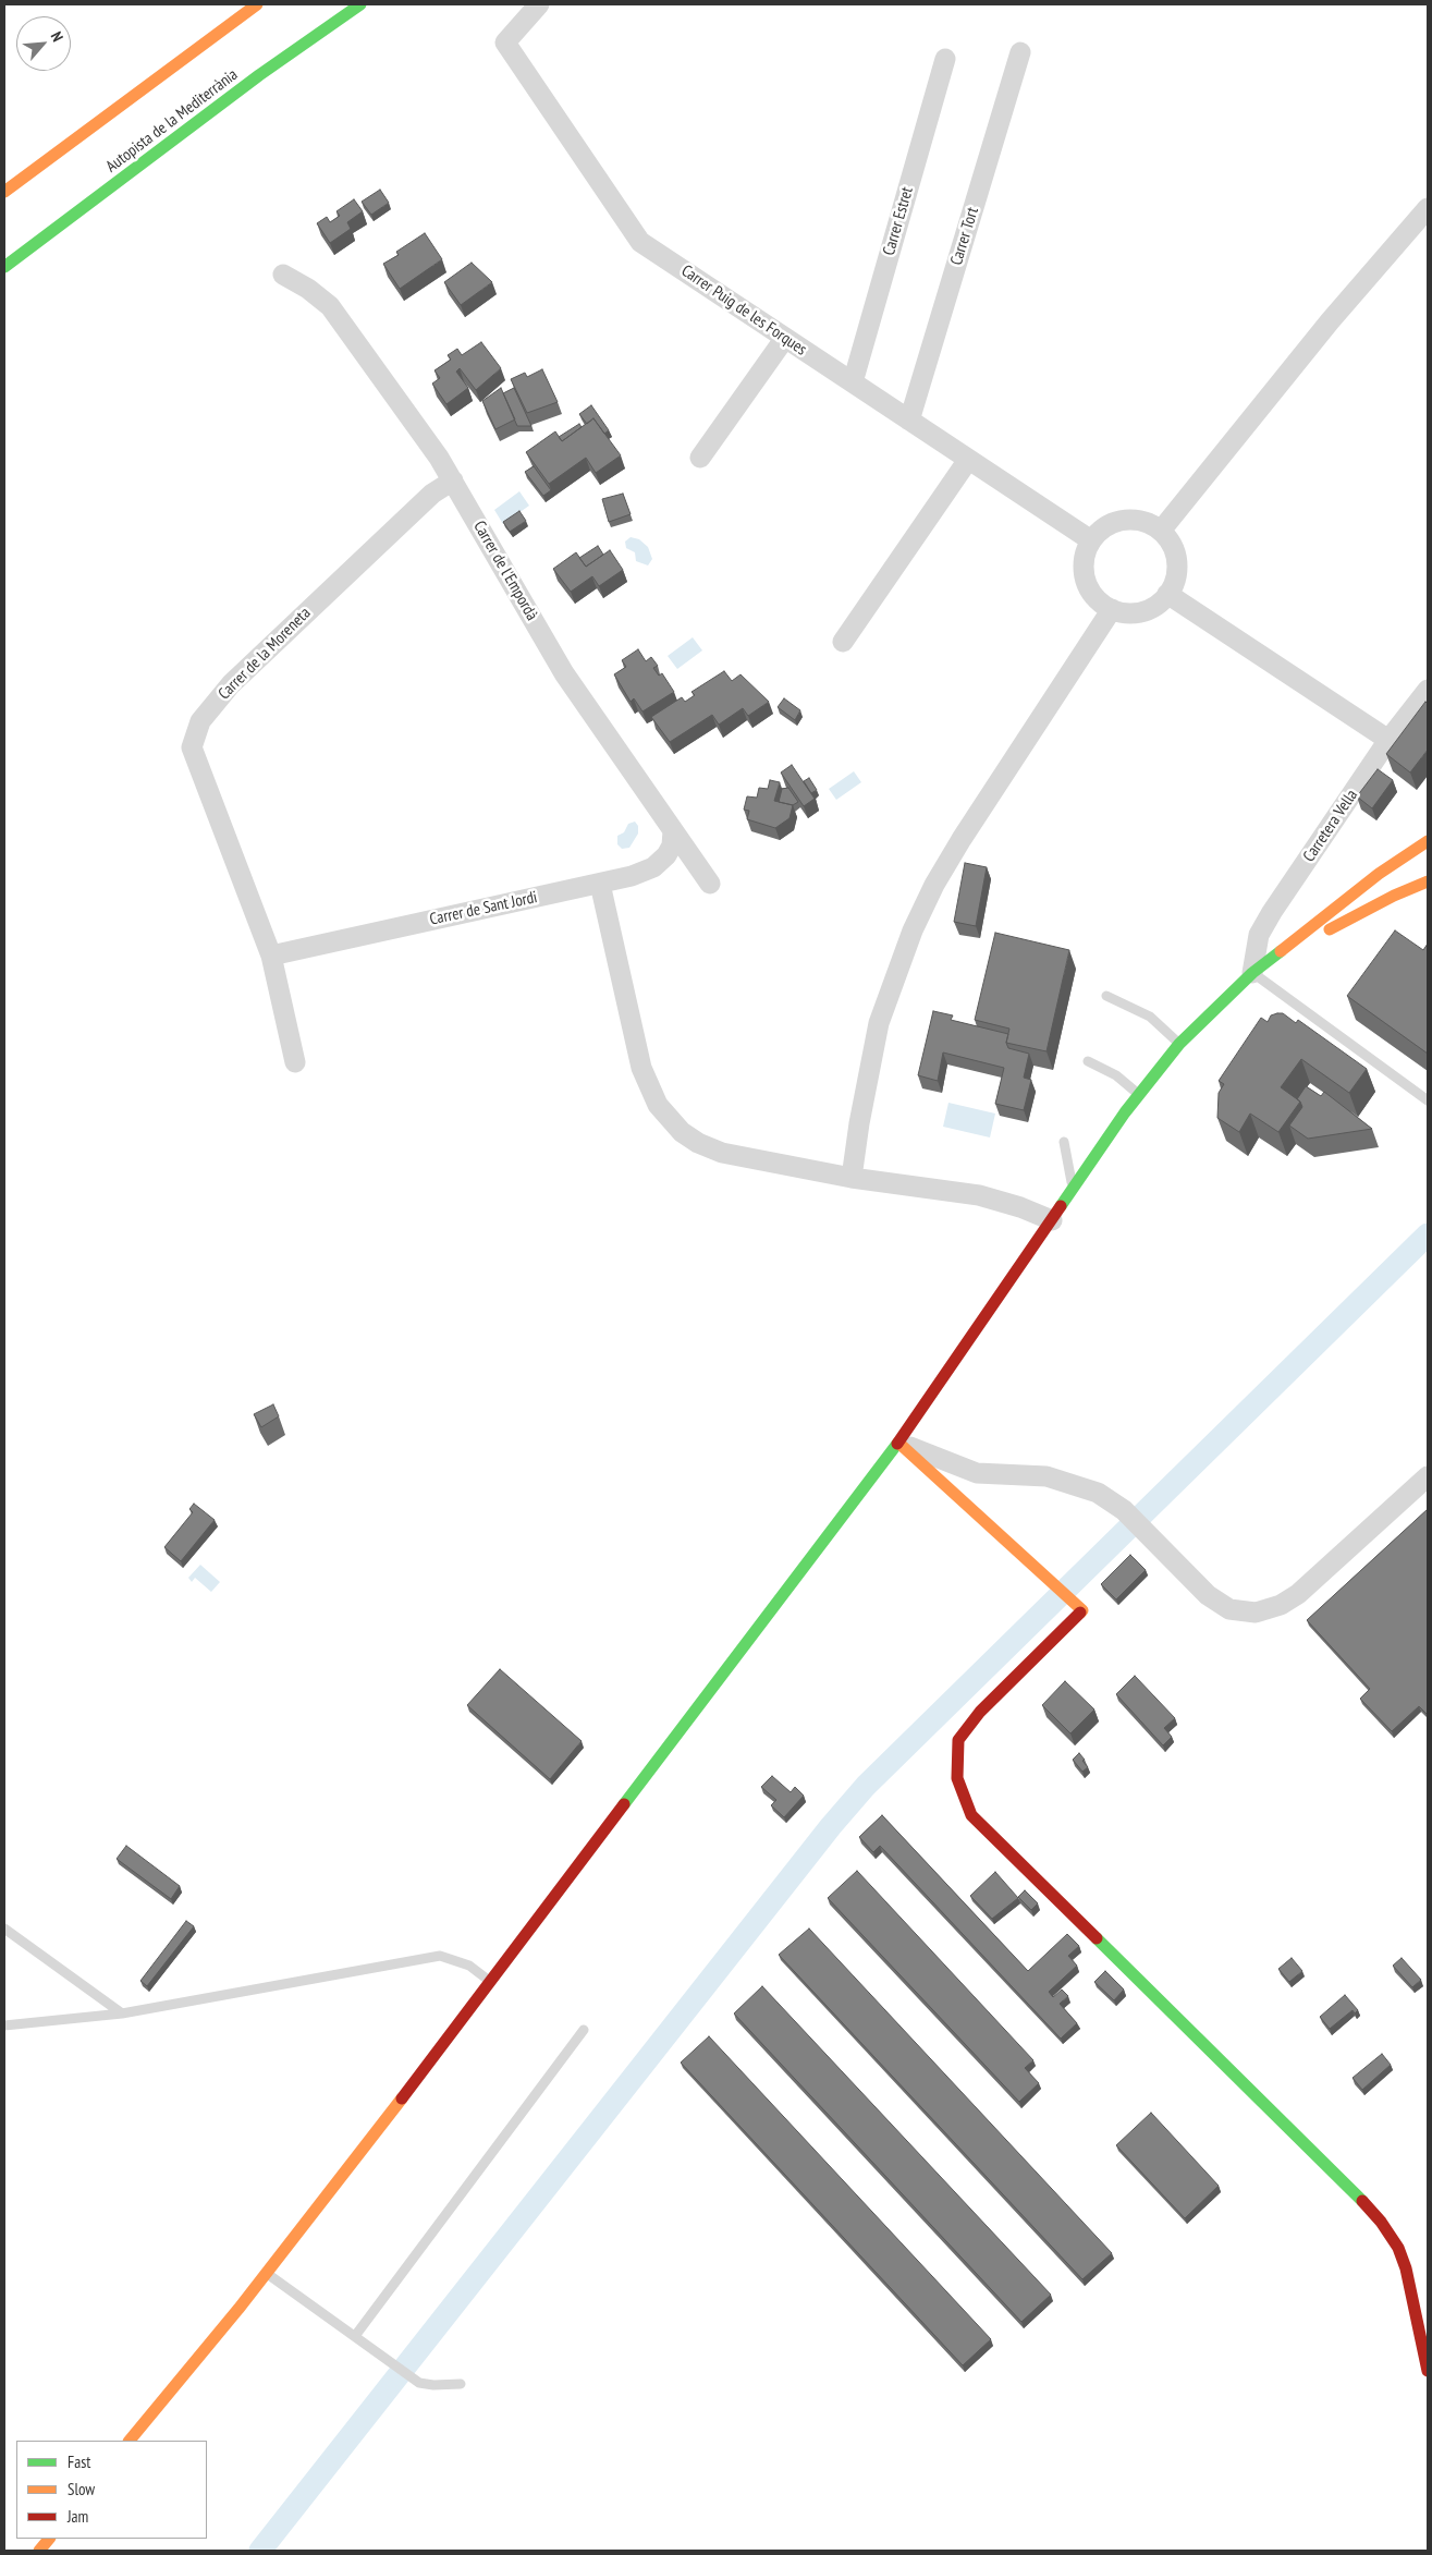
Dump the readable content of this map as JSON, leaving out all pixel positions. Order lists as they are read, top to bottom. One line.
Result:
{"streets":{"main road":["Autopista de la Mediterrània"],"street":["Carrer Estret","Carrer Tort","Carrer Puig de les Forques","Carrer de l'Empordà","Carrer de la Moreneta","Carretera Vella","Carrer de Sant Jordi"]},"crossings":[["Carrer Estret","Carrer Puig de les Forques"],["Carrer Tort","Carrer Puig de les Forques"],["Carrer de l'Empordà","Carrer de la Moreneta"],["Carrer de l'Empordà","Carrer de Sant Jordi"],["Carrer de la Moreneta","Carrer de Sant Jordi"]],"legend":["Fast","Slow","Jam"],"north":"top right"}
